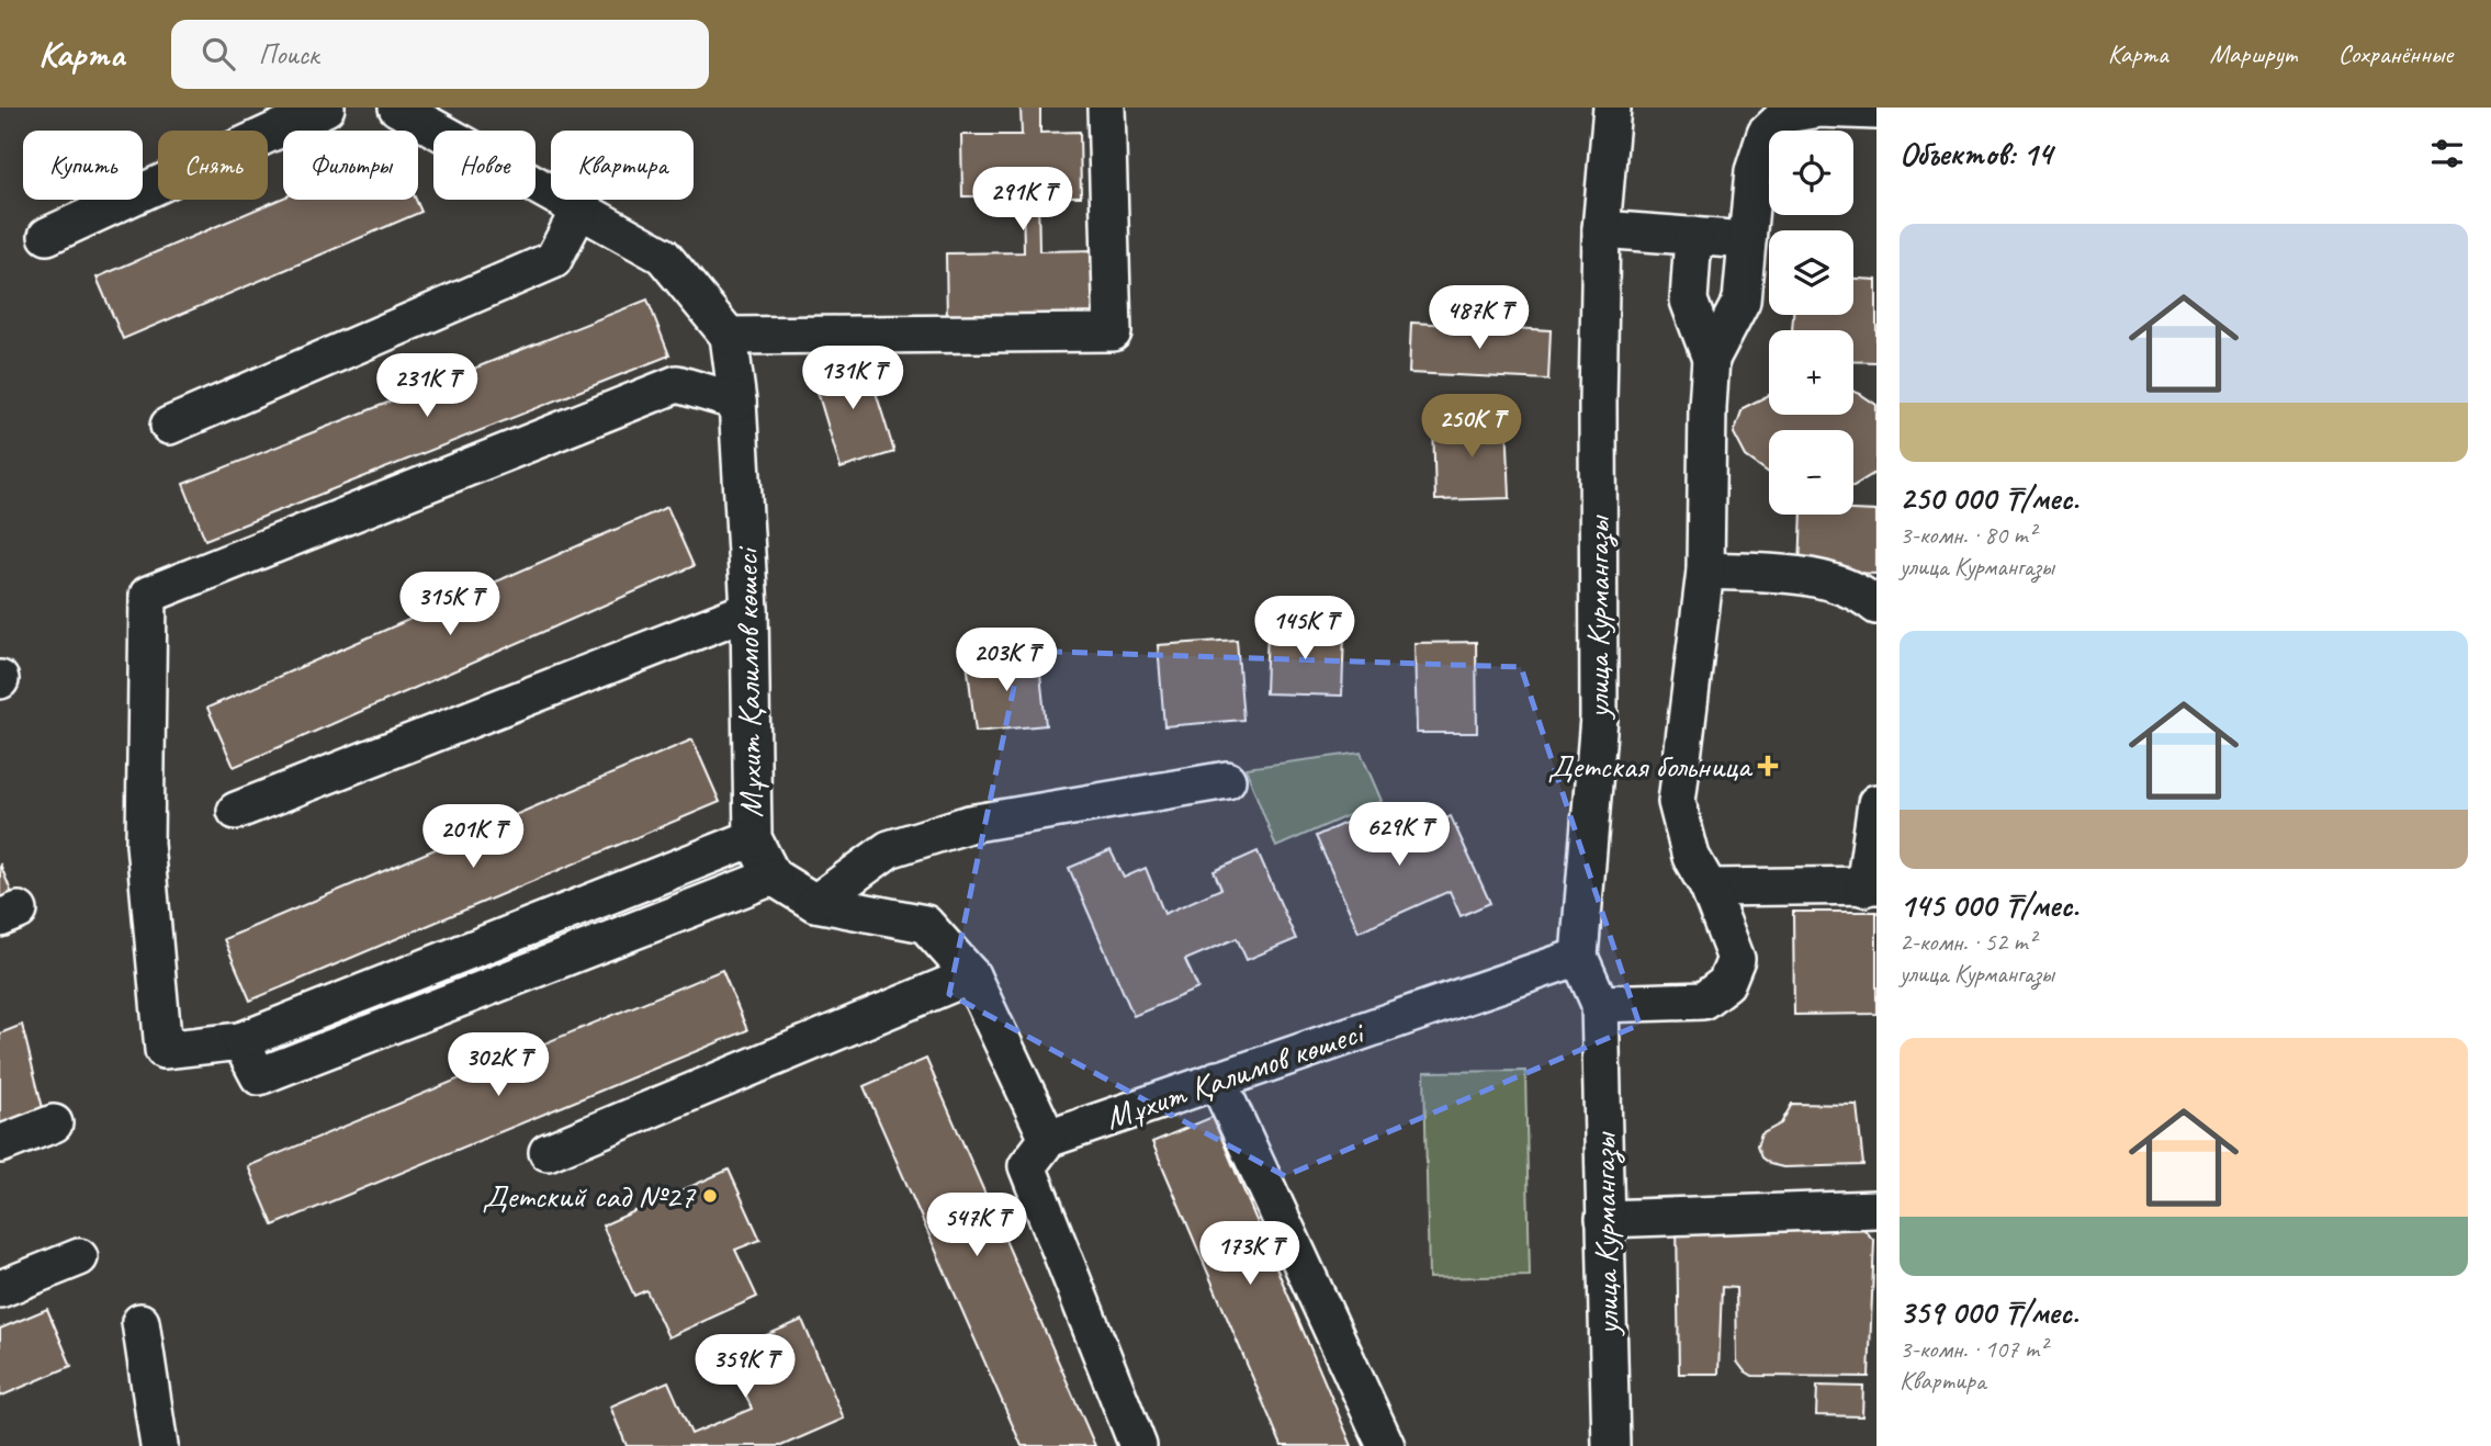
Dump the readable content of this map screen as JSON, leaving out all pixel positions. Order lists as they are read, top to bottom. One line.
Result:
{"streets":{"street":["улица Курмангазы","Мұхит Қалимов көшесі"]},"crossings":[["улица Курмангазы","Мұхит Қалимов көшесі"]],"places":{"health":["Детская больница"],"other":["Детский сад №27"]},"page":{"header":"Карта","search":"Поиск","nav":["Карта","Маршрут","Сохранённые"],"heading":"Объектов: 14","map_buttons":["+","−"],"chip":["Купить","Снять","Фильтры","Новое","Квартира"],"price":["291K ₸","487K ₸","131K ₸","231K ₸","250K ₸","315K ₸","145K ₸","203K ₸","629K ₸","201K ₸","302K ₸","547K ₸","173K ₸","359K ₸"],"list":[{"name":"250 000 ₸/мес.","note":"3-комн. · 80 m² · улица Курмангазы"},{"name":"145 000 ₸/мес.","note":"2-комн. · 52 m² · улица Курмангазы"},{"name":"359 000 ₸/мес.","note":"3-комн. · 107 m² · Квартира"}]}}
